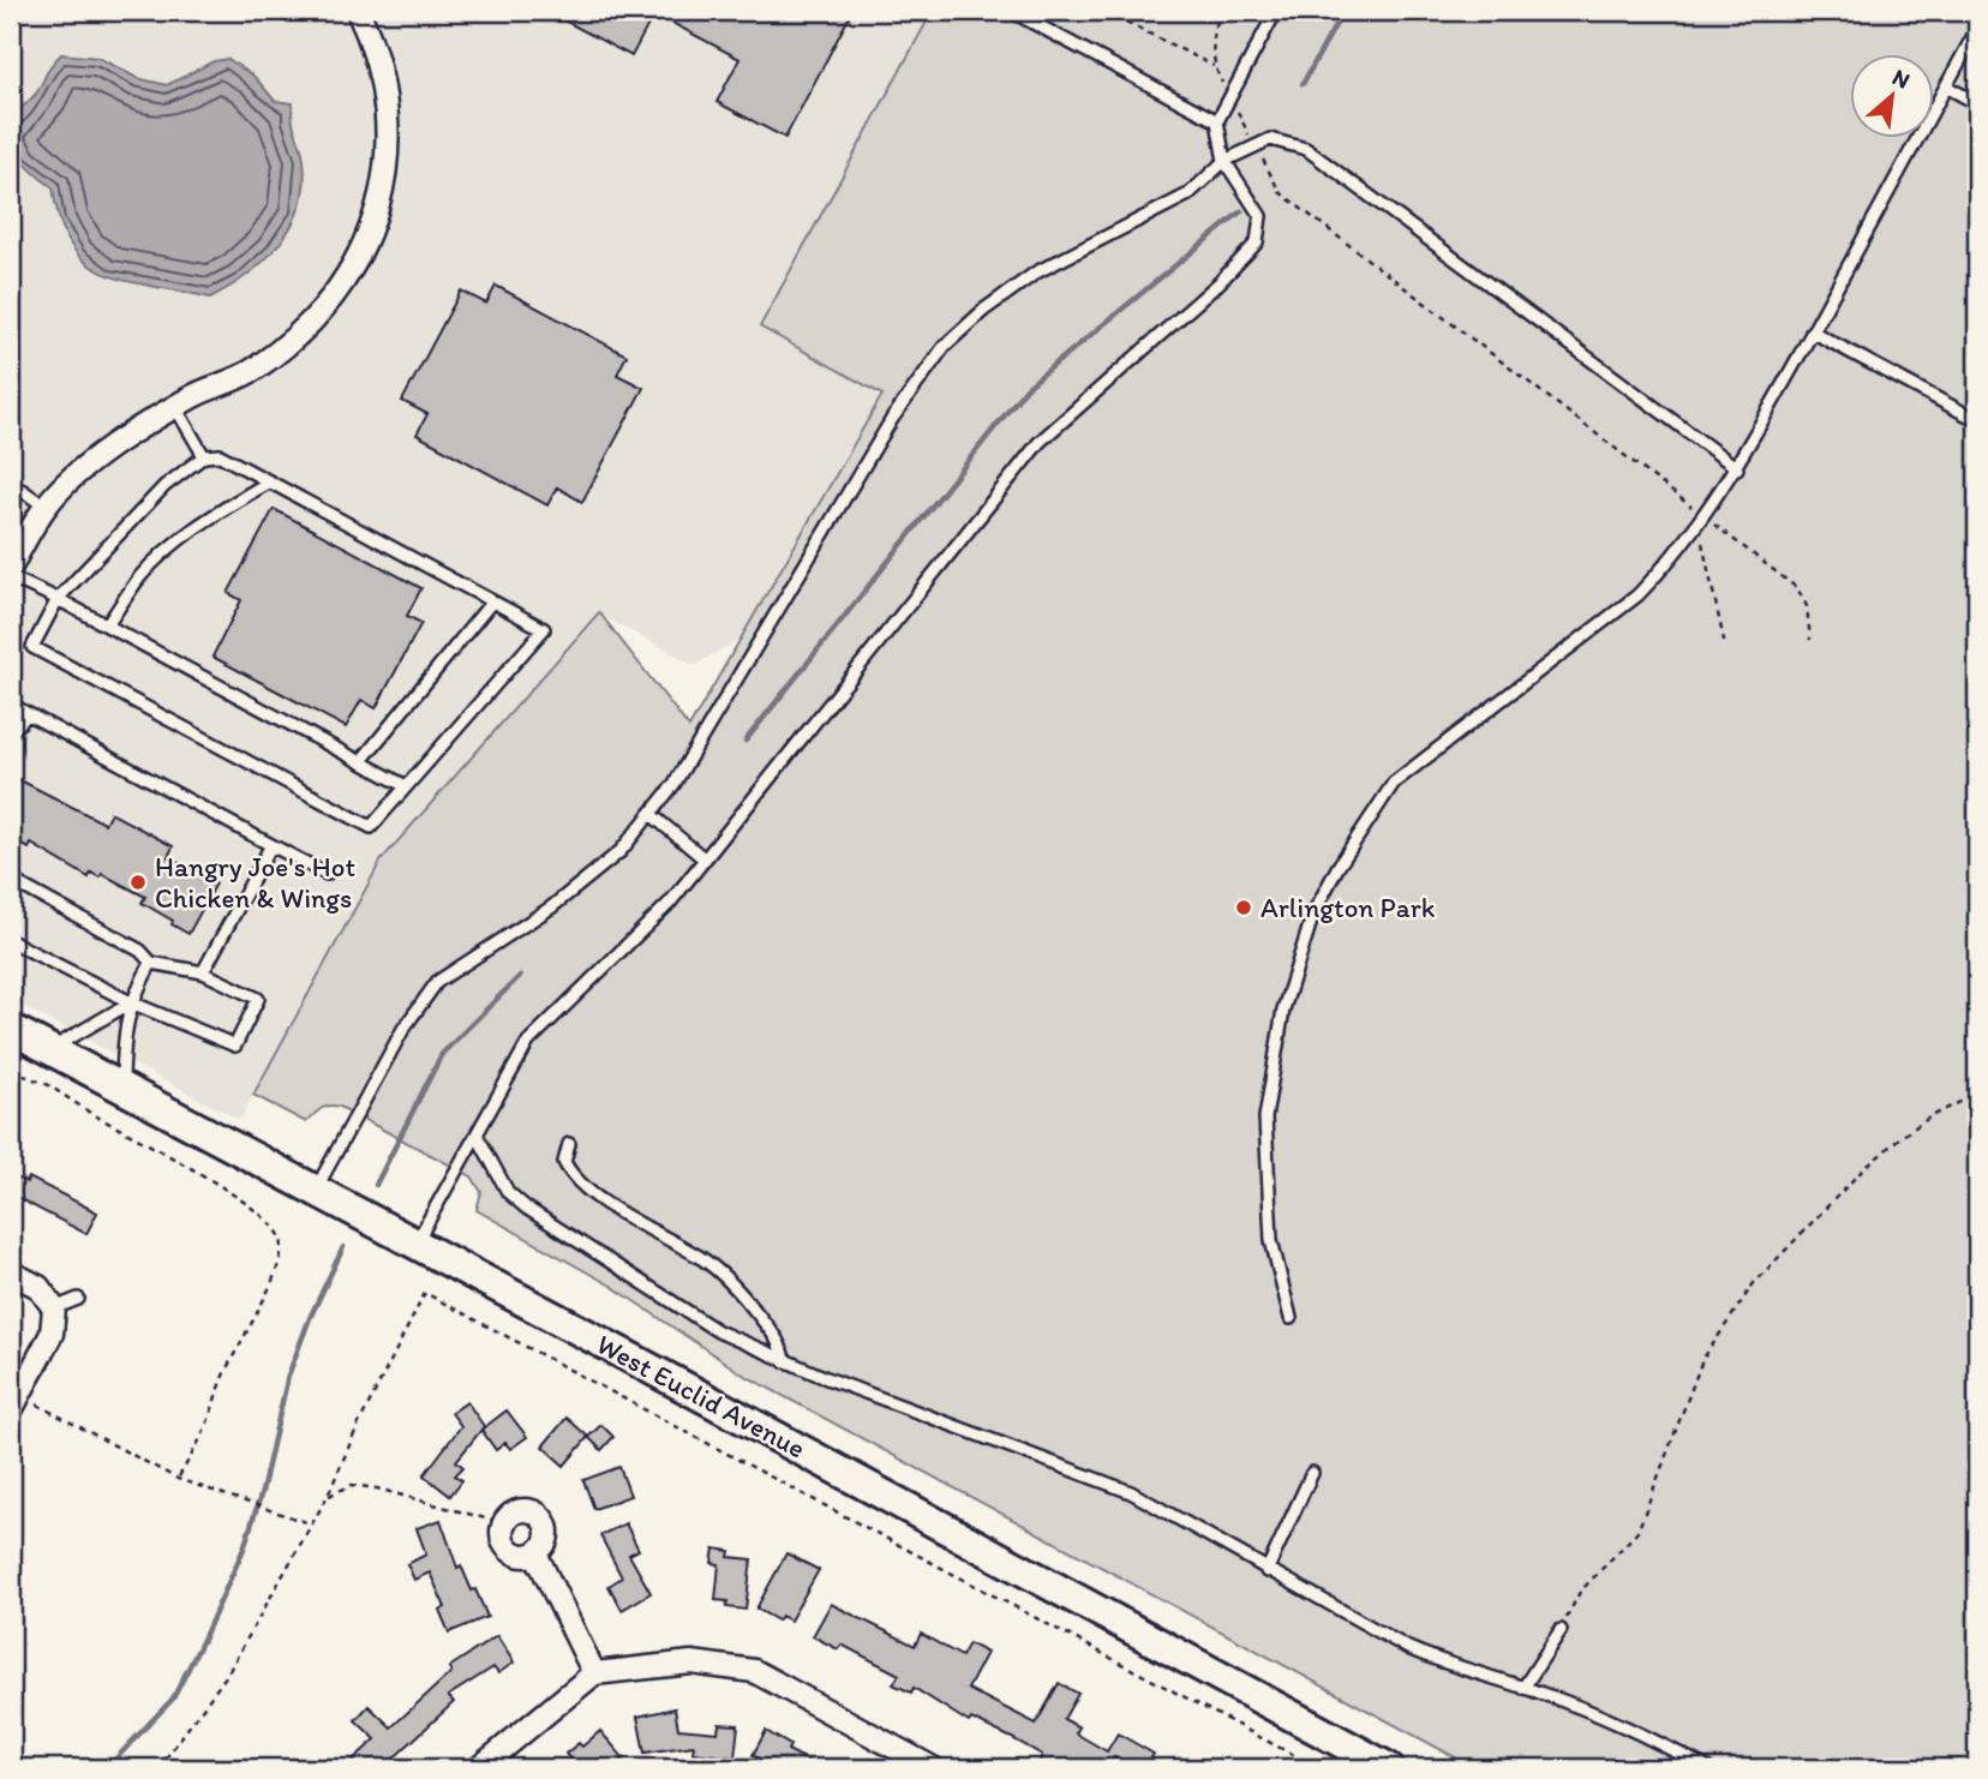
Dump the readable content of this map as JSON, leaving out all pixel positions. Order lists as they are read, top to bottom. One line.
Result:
{"streets":{"main road":["West Euclid Avenue"]},"places":["Hangry Joe's Hot Chicken & Wings","Arlington Park"],"north":"top right"}
